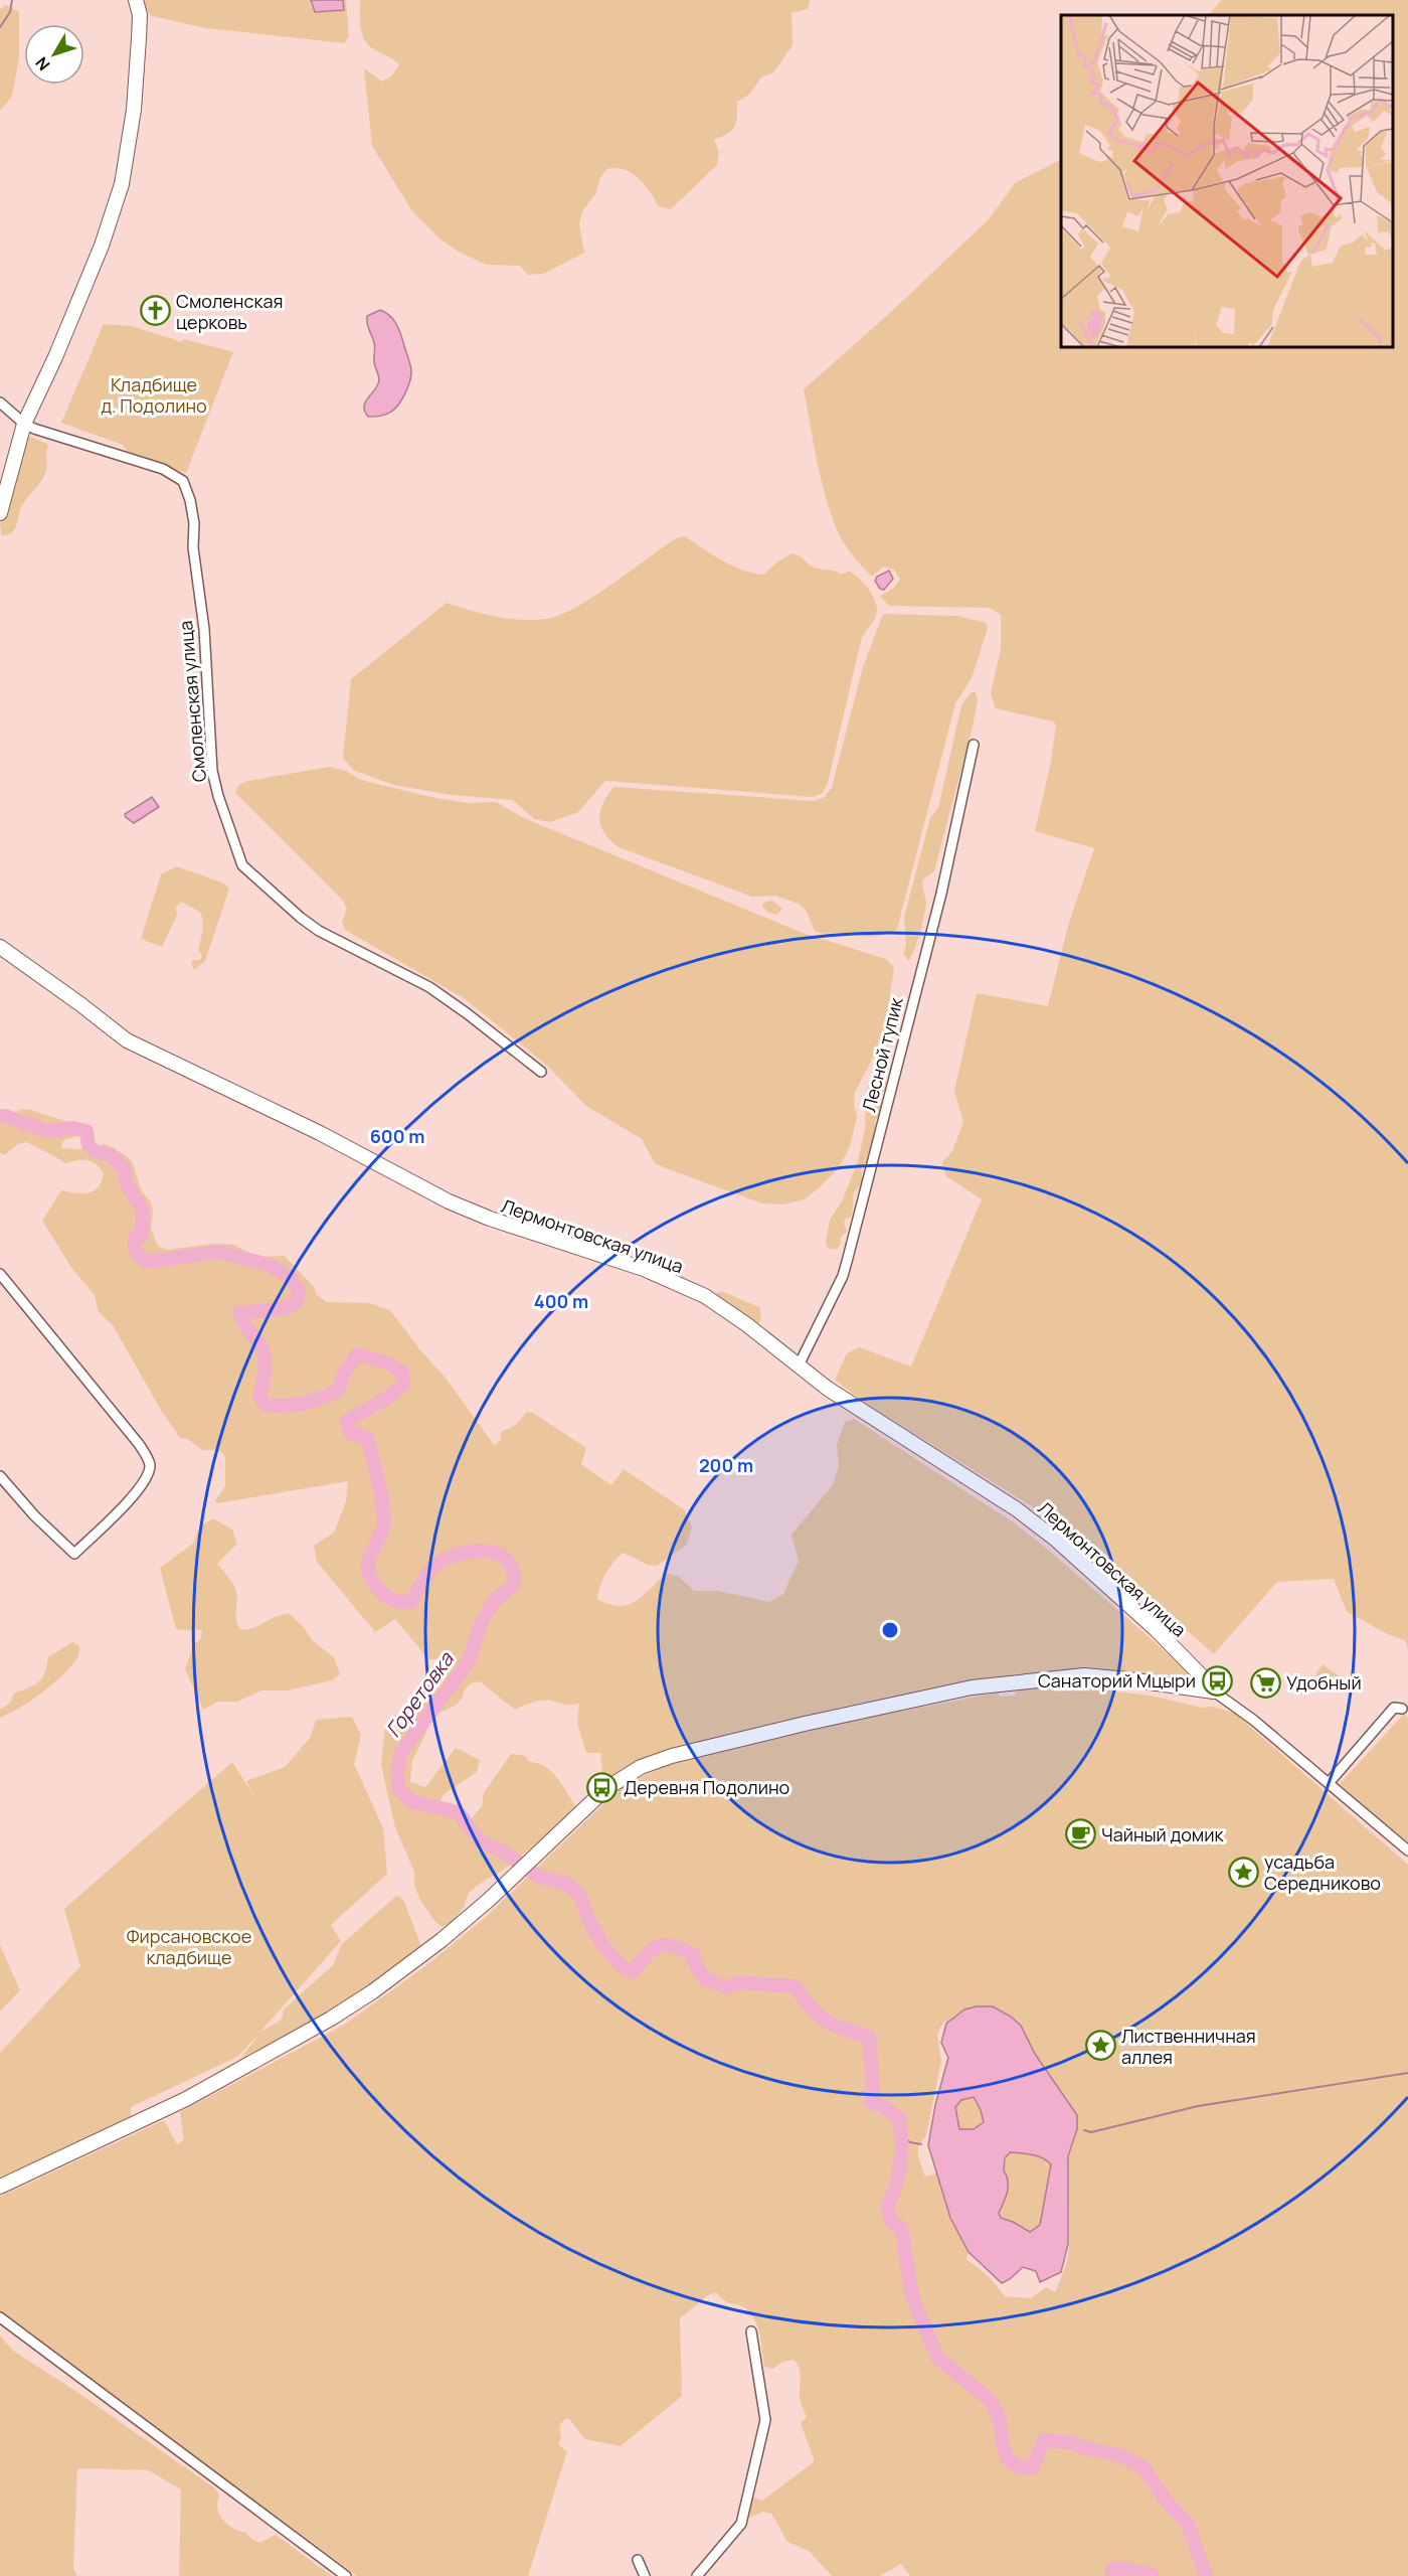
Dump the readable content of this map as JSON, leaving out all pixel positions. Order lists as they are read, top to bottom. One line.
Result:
{"streets":{"street":["Смоленская улица","Лесной тупик","Лермонтовская улица"]},"crossings":[["Лесной тупик","Лермонтовская улица"]],"water":["Горетовка"],"parks":["Кладбище д. Подолино","Фирсановское кладбище"],"places":{"church":["Смоленская церковь"],"bus stop":["Санаторий Мцыри","Деревня Подолино"],"supermarket":["Удобный"],"cafe":["Чайный домик"],"place":["усадьба Середниково","Лиственничная аллея"]},"north":"bottom left","rings":["600 m","400 m","200 m"]}
